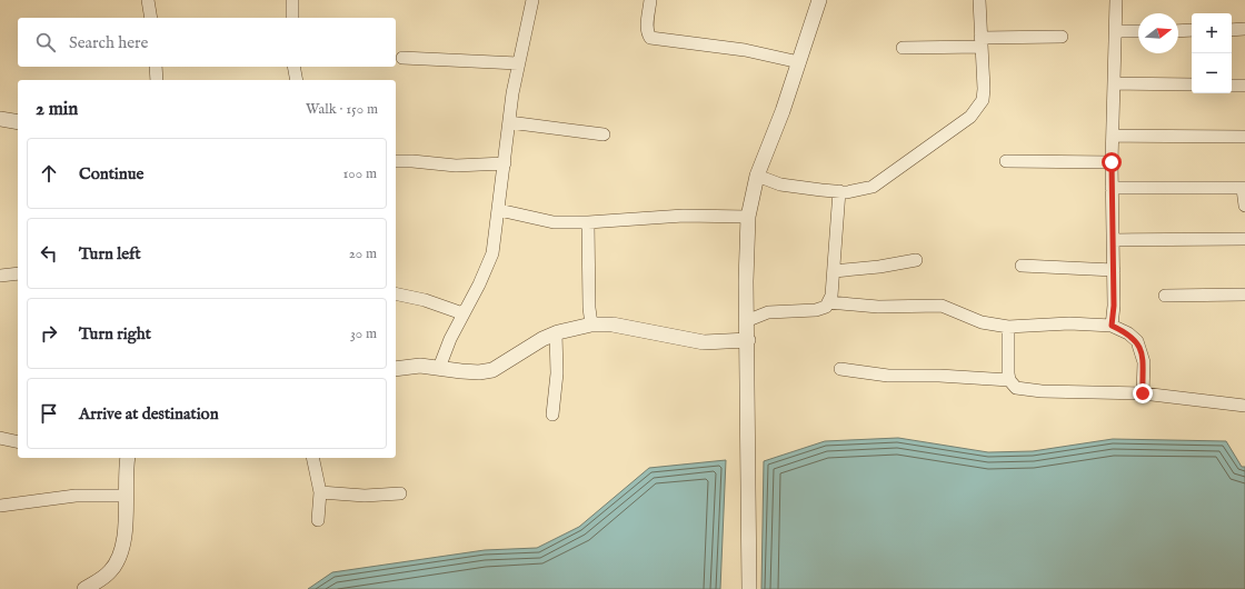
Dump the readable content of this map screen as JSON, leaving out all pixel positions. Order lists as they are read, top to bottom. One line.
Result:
{"north":"right","page":{"map_buttons":["+","−"],"search":"Search here","heading":["2 min","Walk · 150 m"],"list":[["Continue","100 m"],["Turn left","20 m"],["Turn right","30 m"],"Arrive at destination"]}}
